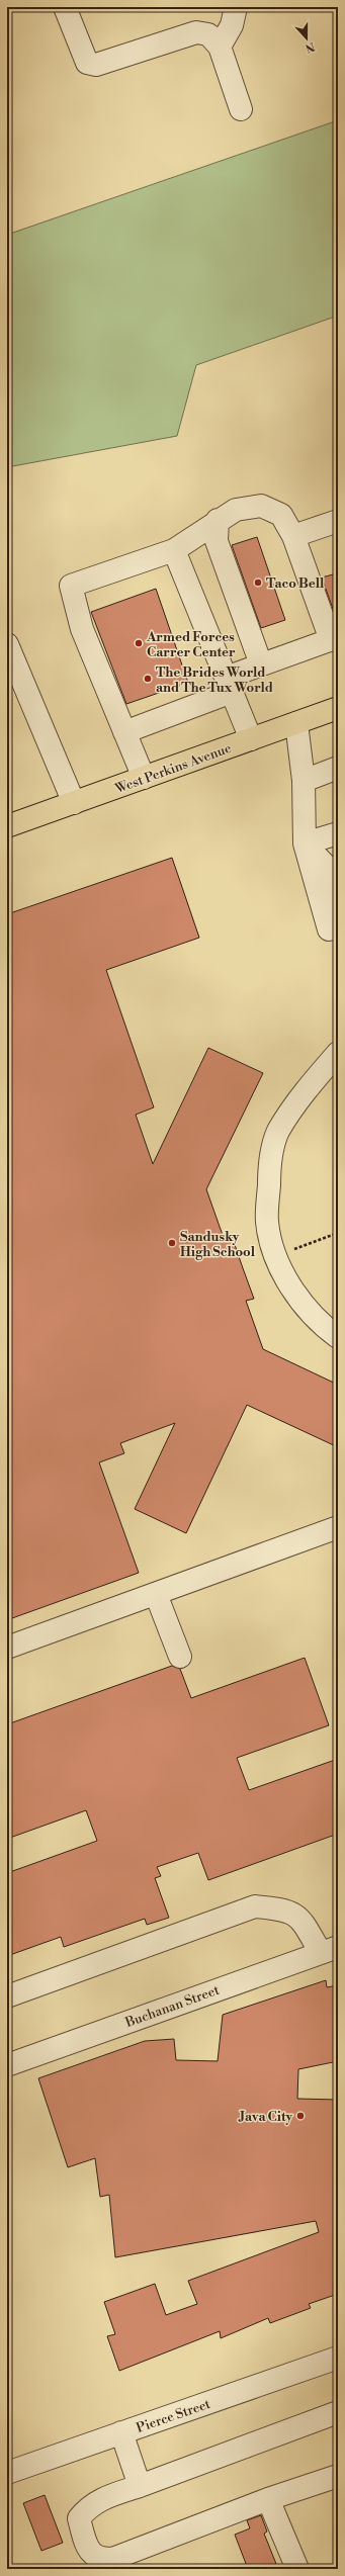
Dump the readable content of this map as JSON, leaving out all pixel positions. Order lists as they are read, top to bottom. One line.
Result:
{"streets":{"main road":["West Perkins Avenue"],"street":["Buchanan Street","Pierce Street"]},"places":["Taco Bell","Armed Forces Carrer Center","The Brides World and The Tux World","Sandusky High School","Java City"],"north":"bottom"}
